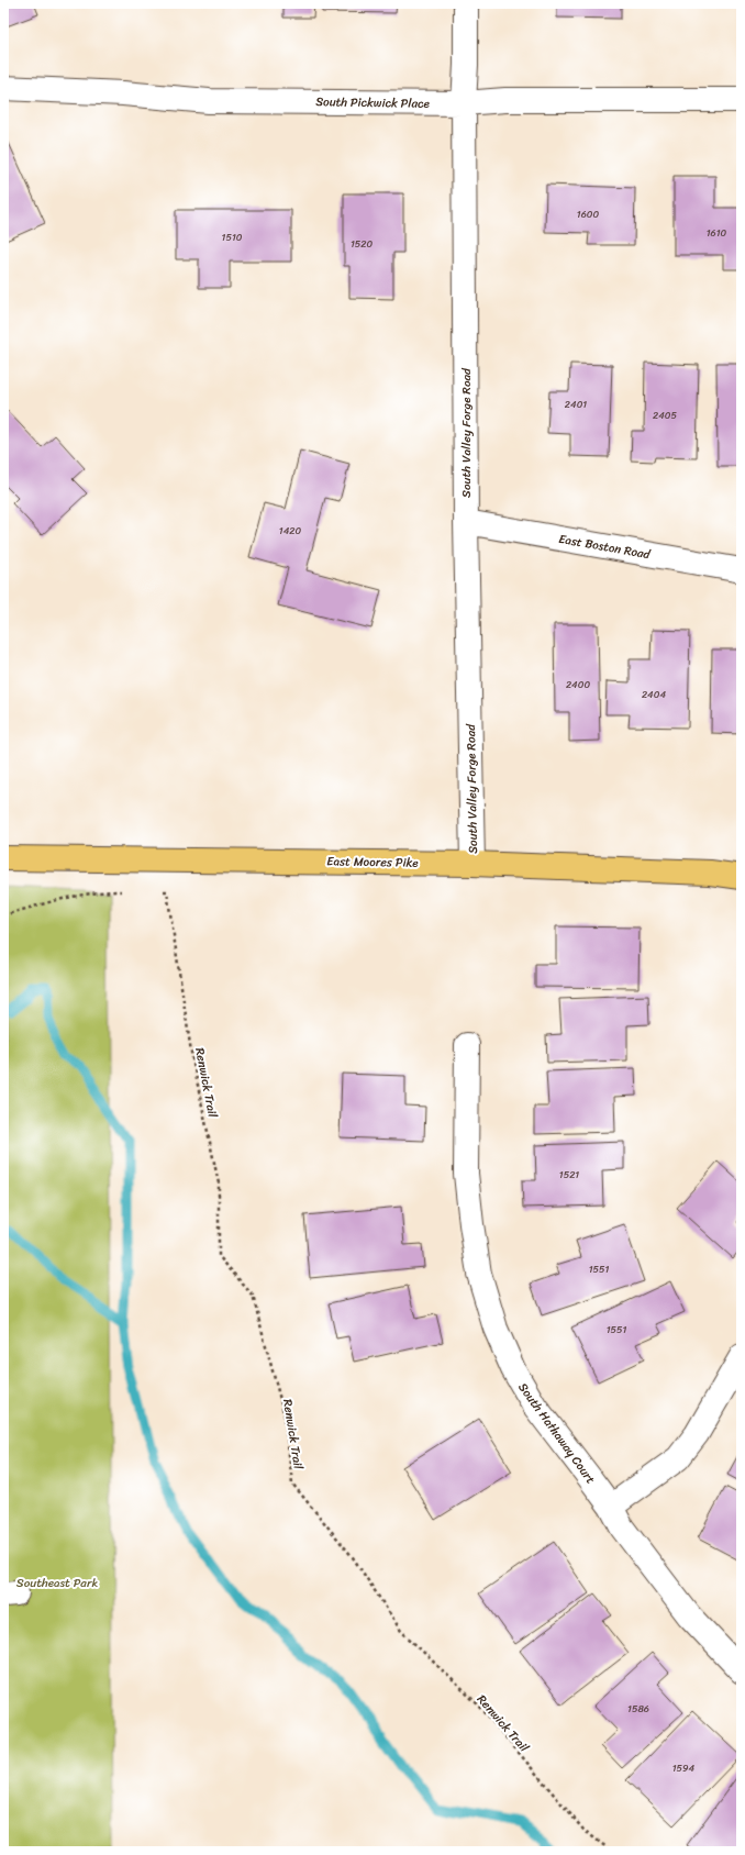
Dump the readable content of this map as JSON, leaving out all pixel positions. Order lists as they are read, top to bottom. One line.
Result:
{"streets":{"main road":["East Moores Pike"],"street":["South Pickwick Place","South Valley Forge Road","East Boston Road","South Hathaway Court"],"path":["Renwick Trail"]},"crossings":[["South Pickwick Place","South Valley Forge Road"],["South Valley Forge Road","East Boston Road"],["South Valley Forge Road","East Moores Pike"]],"parks":["Southeast Park"],"house_numbers":["1600","1610","1510","1520","2401","2405","1420","2400","2404","1521","1551","1551","1586","1594"]}
